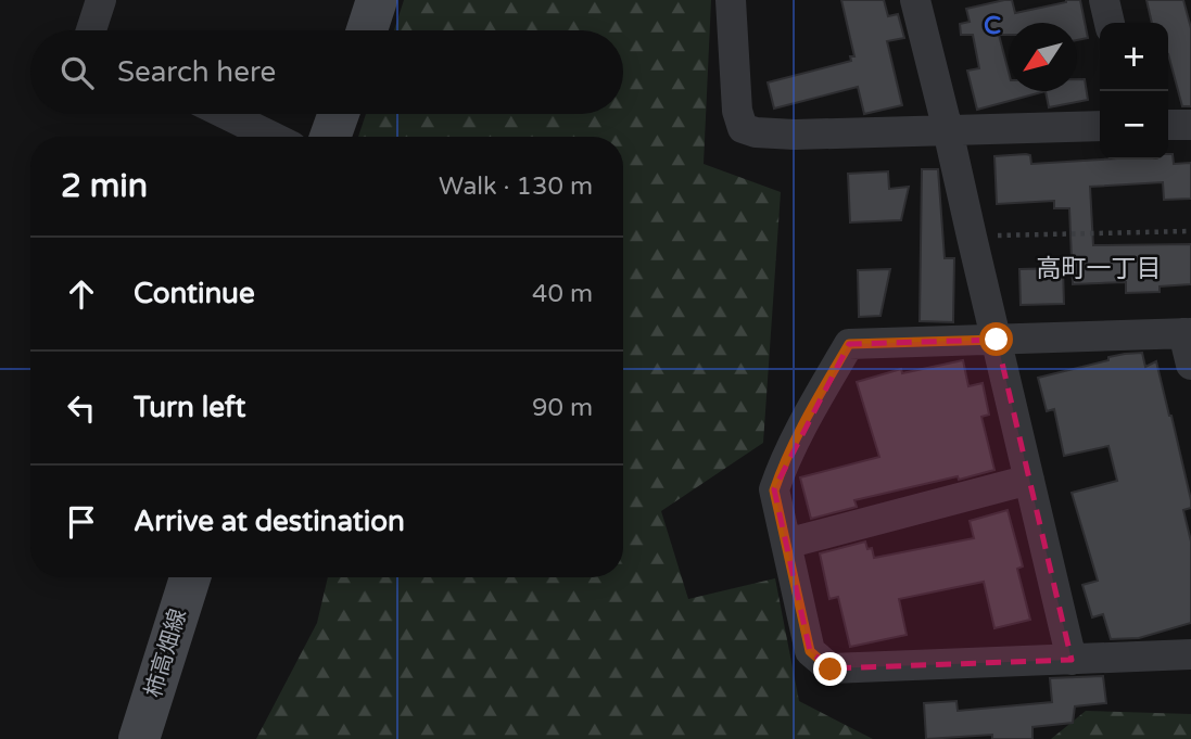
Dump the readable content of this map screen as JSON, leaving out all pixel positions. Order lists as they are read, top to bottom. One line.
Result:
{"streets":{"main road":["柿高畑線"]},"districts":["高町一丁目"],"north":"bottom left","page":{"map_buttons":["+","−"],"search":"Search here","heading":["2 min","Walk · 130 m"],"list":[["Continue","40 m"],["Turn left","90 m"],"Arrive at destination"]},"grid":{"columns":["C"]}}
